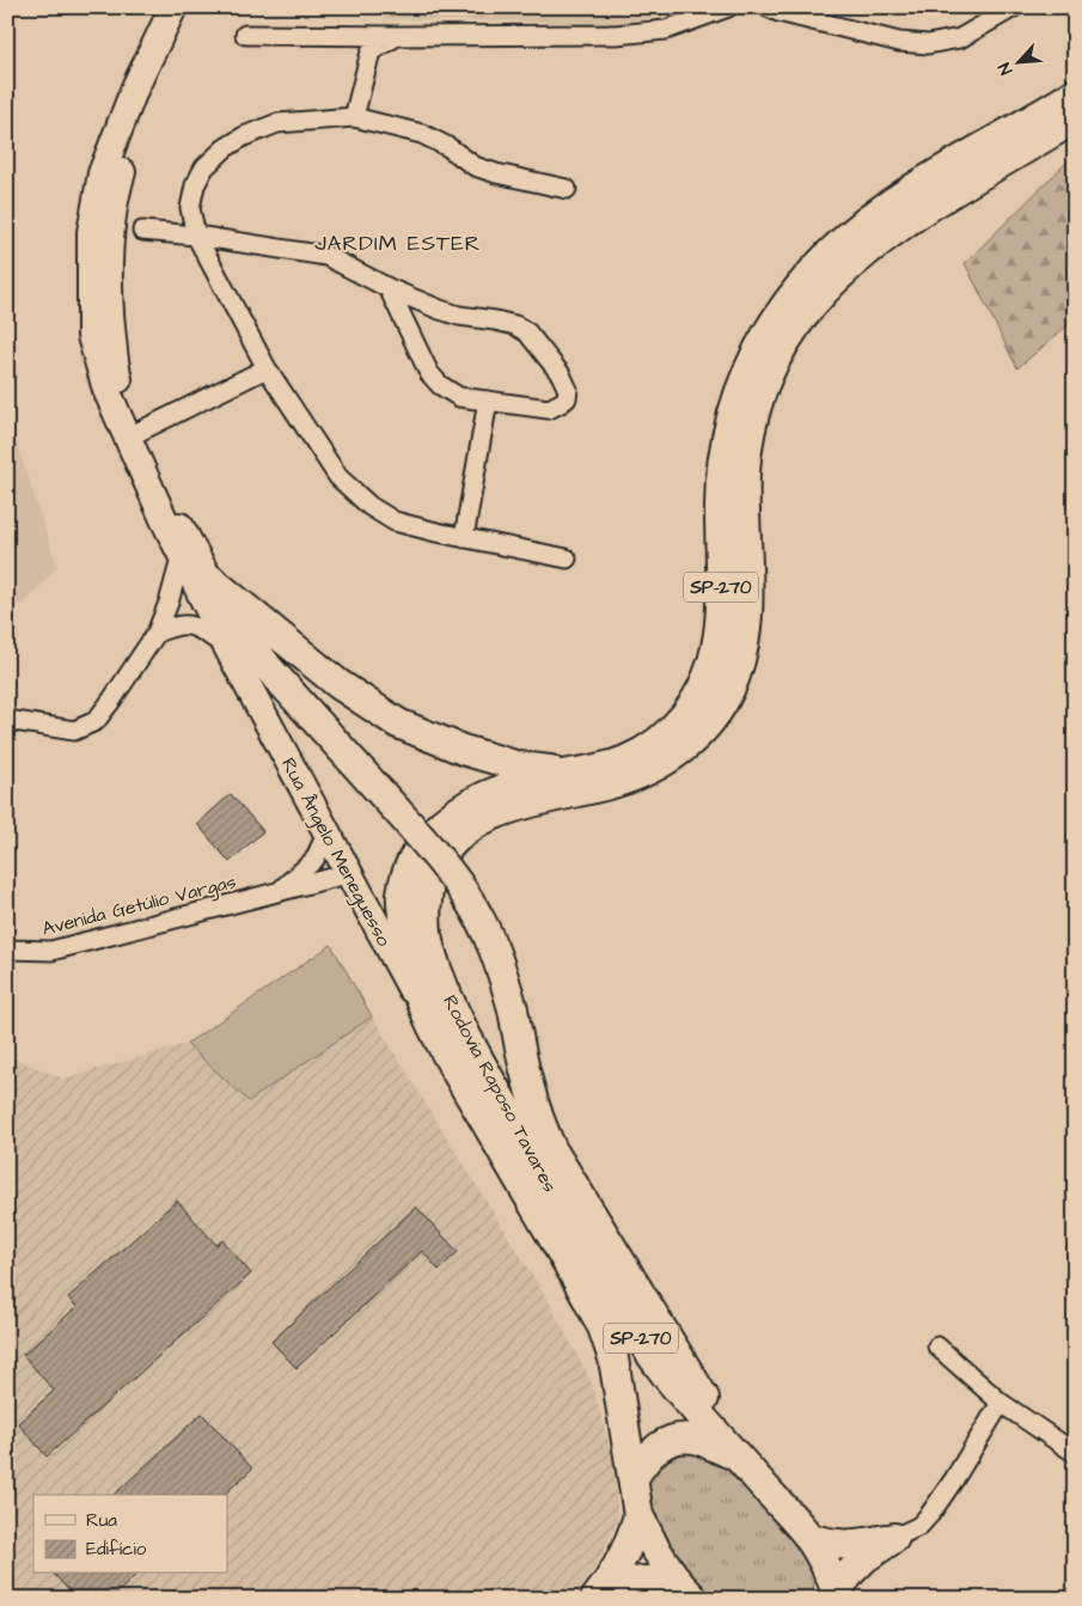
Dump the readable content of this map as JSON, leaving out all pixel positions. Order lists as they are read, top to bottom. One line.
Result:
{"streets":{"highway":["SP-270","Rodovia Raposo Tavares"],"main road":["Rua Ângelo Meneguesso"],"street":["Avenida Getúlio Vargas"]},"crossings":[["Rua Ângelo Meneguesso","Avenida Getúlio Vargas"],["Rua Ângelo Meneguesso","Rodovia Raposo Tavares"]],"districts":["JARDIM ESTER"],"legend":["Rua","Edifício"],"north":"bottom left"}
